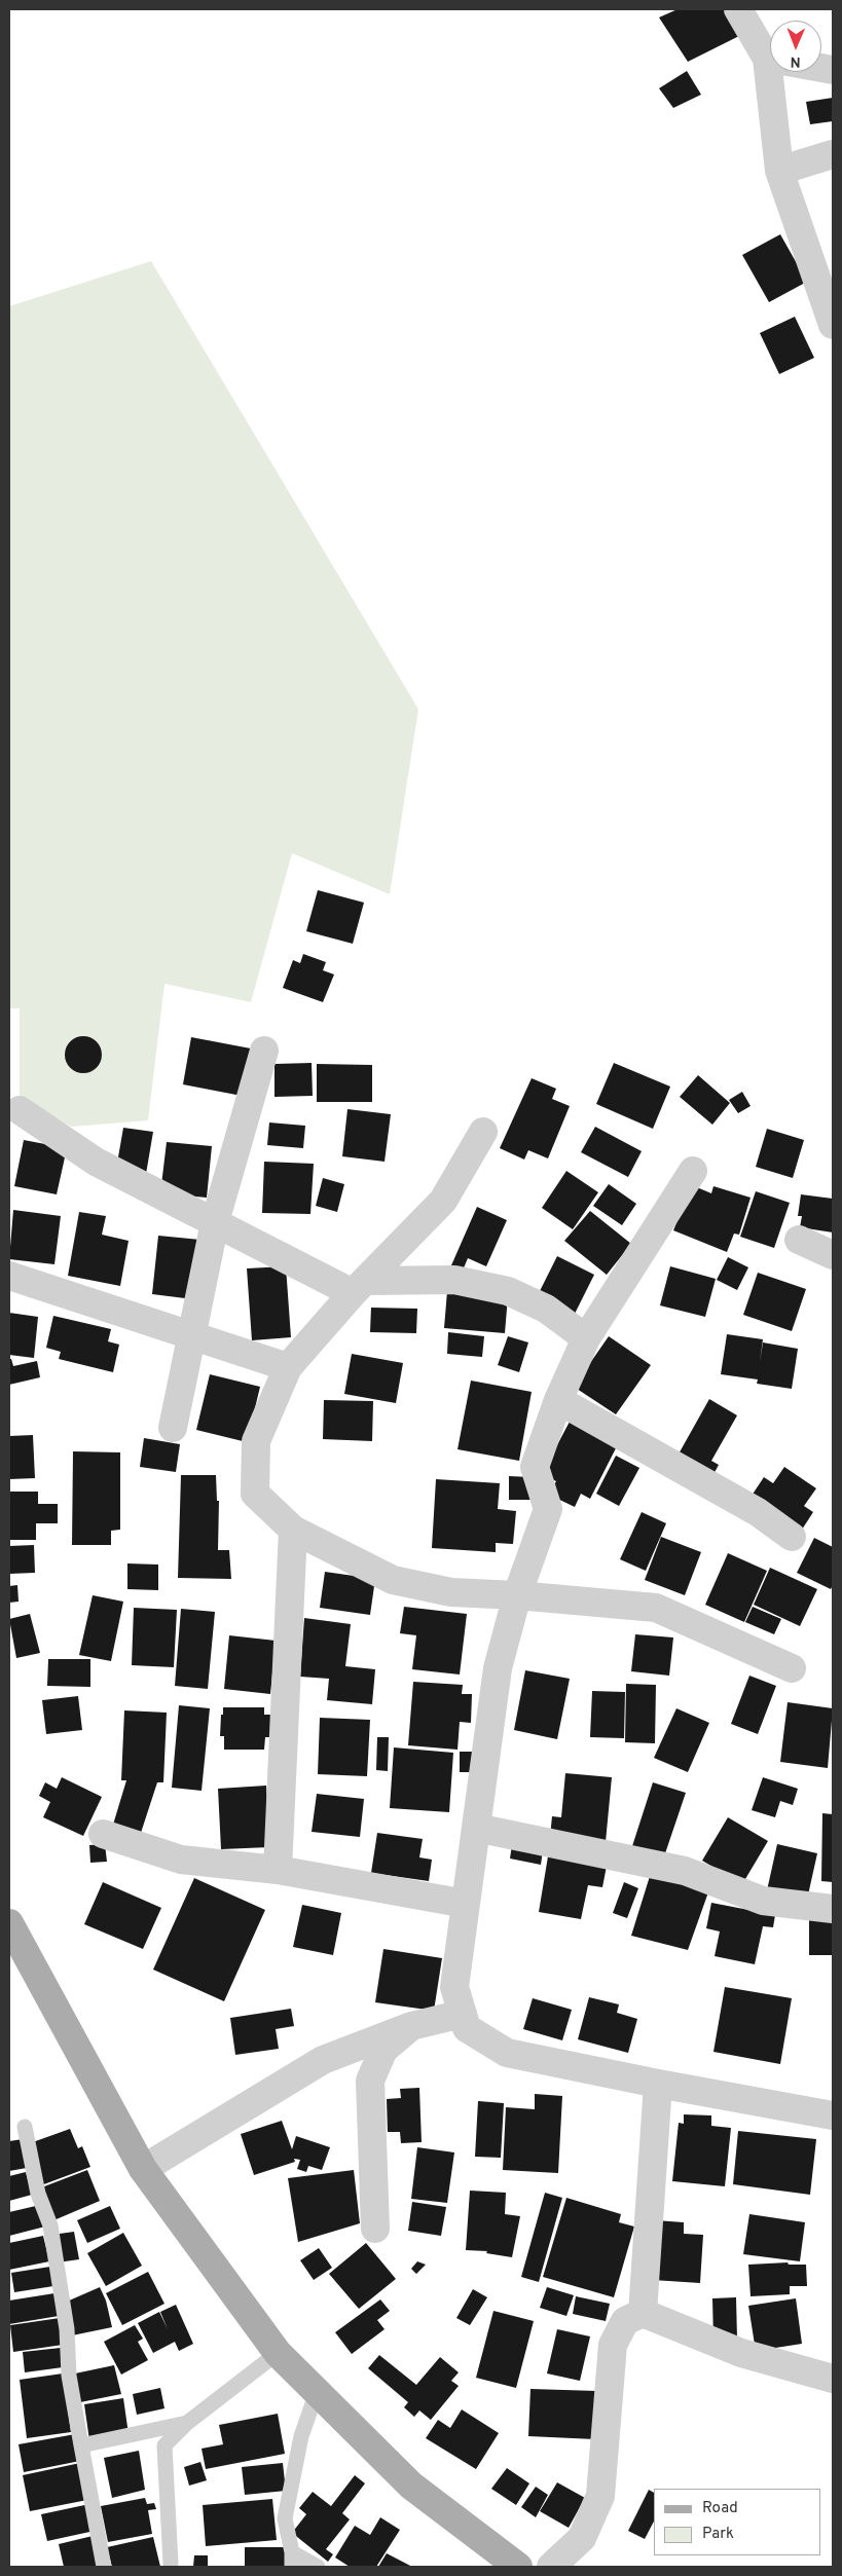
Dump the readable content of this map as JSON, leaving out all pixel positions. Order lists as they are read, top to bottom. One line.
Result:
{"legend":["Road","Park"],"north":"bottom"}
